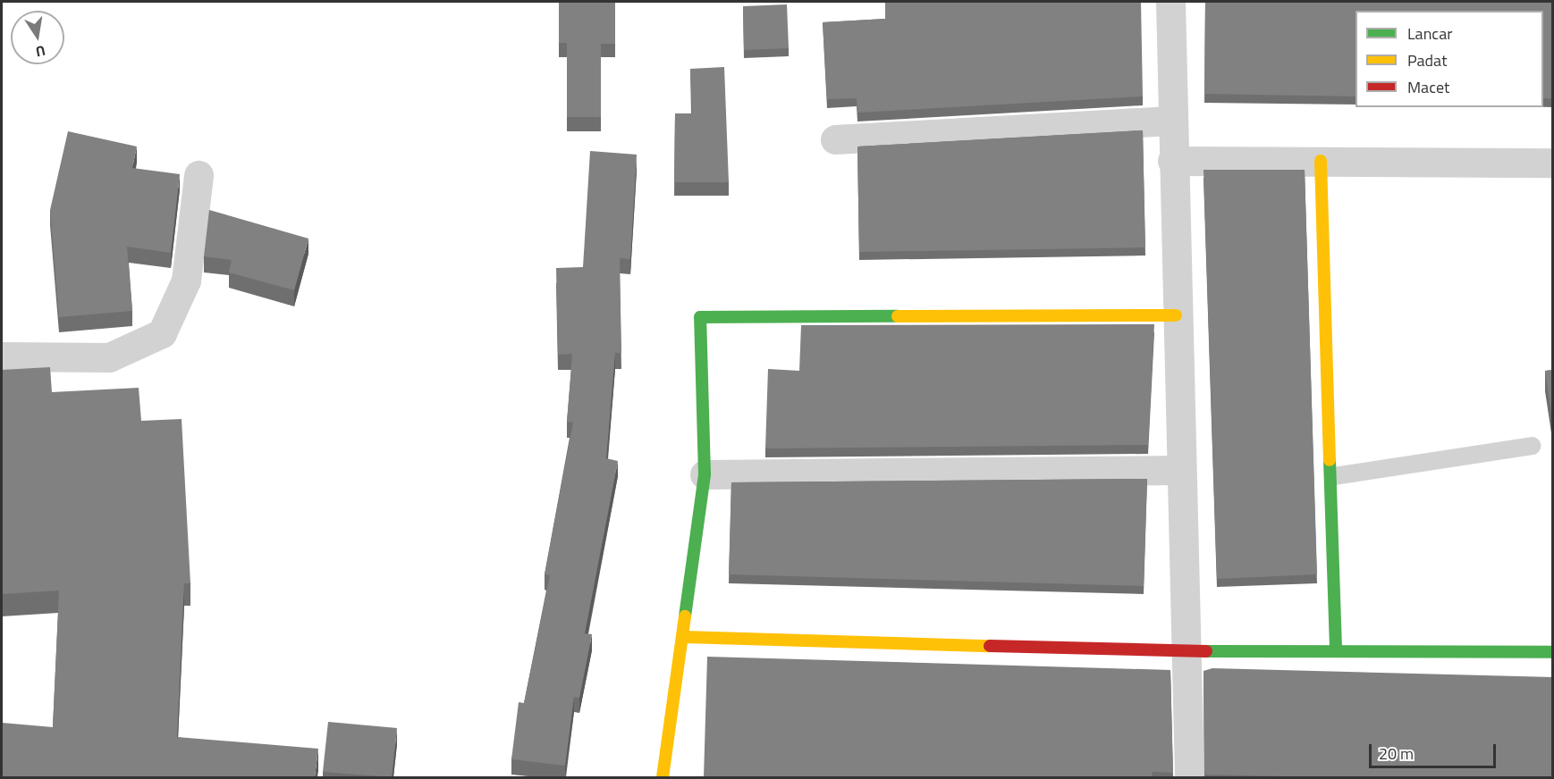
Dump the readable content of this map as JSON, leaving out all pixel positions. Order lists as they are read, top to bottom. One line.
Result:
{"legend":["Lancar","Padat","Macet"],"scale_bar":"20 m","north":"bottom"}
